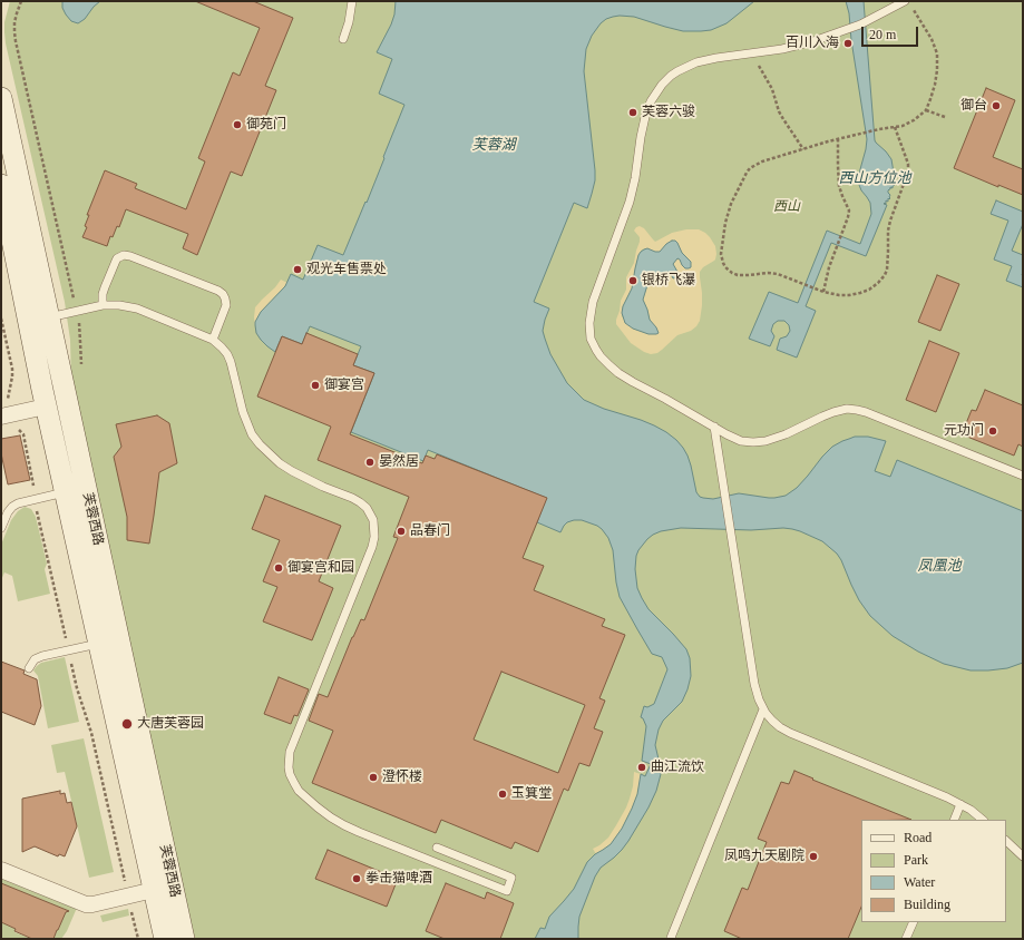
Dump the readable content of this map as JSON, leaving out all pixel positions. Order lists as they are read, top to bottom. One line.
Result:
{"streets":{"main road":["芙蓉西路"]},"water":["芙蓉湖","西山方位池","凤凰池"],"parks":["西山"],"places":["百川入海","御台","芙蓉六骏","御苑门","观光车售票处","银桥飞瀑","御宴宫","元功门","晏然居","品春门","御宴宫和园","大唐芙蓉园","曲江流饮","澄怀楼","玉箕堂","凤鸣九天剧院","拳击猫啤酒"],"legend":["Road","Park","Water","Building"],"scale_bar":"20 m"}
